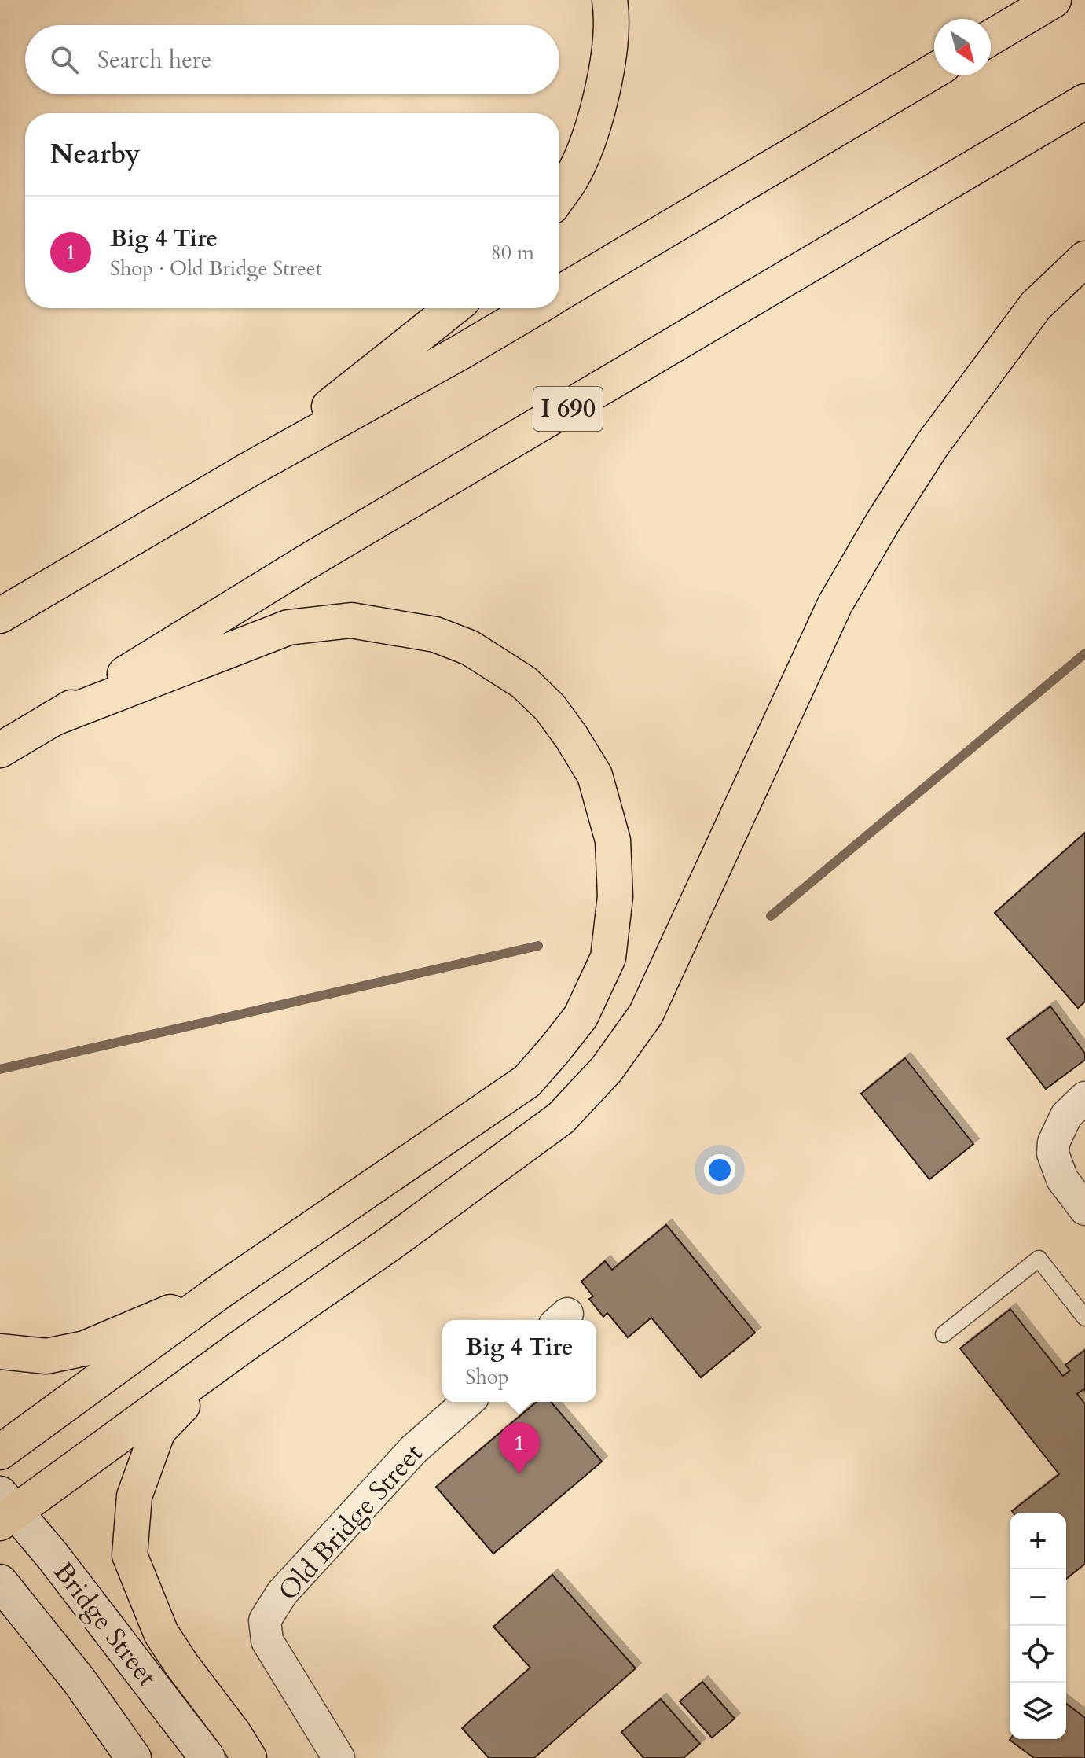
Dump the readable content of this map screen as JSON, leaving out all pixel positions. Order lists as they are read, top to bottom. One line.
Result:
{"streets":{"highway":["I 690"],"main road":["Bridge Street"],"street":["Old Bridge Street"]},"north":"bottom right","page":{"search":"Search here","heading":"Nearby","list":[{"mark":"1","name":"Big 4 Tire","note":"Shop · Old Bridge Street","value":"80 m"}],"popup":["Big 4 Tire","Shop"],"pins":"1","map_buttons":["+","−"]}}
